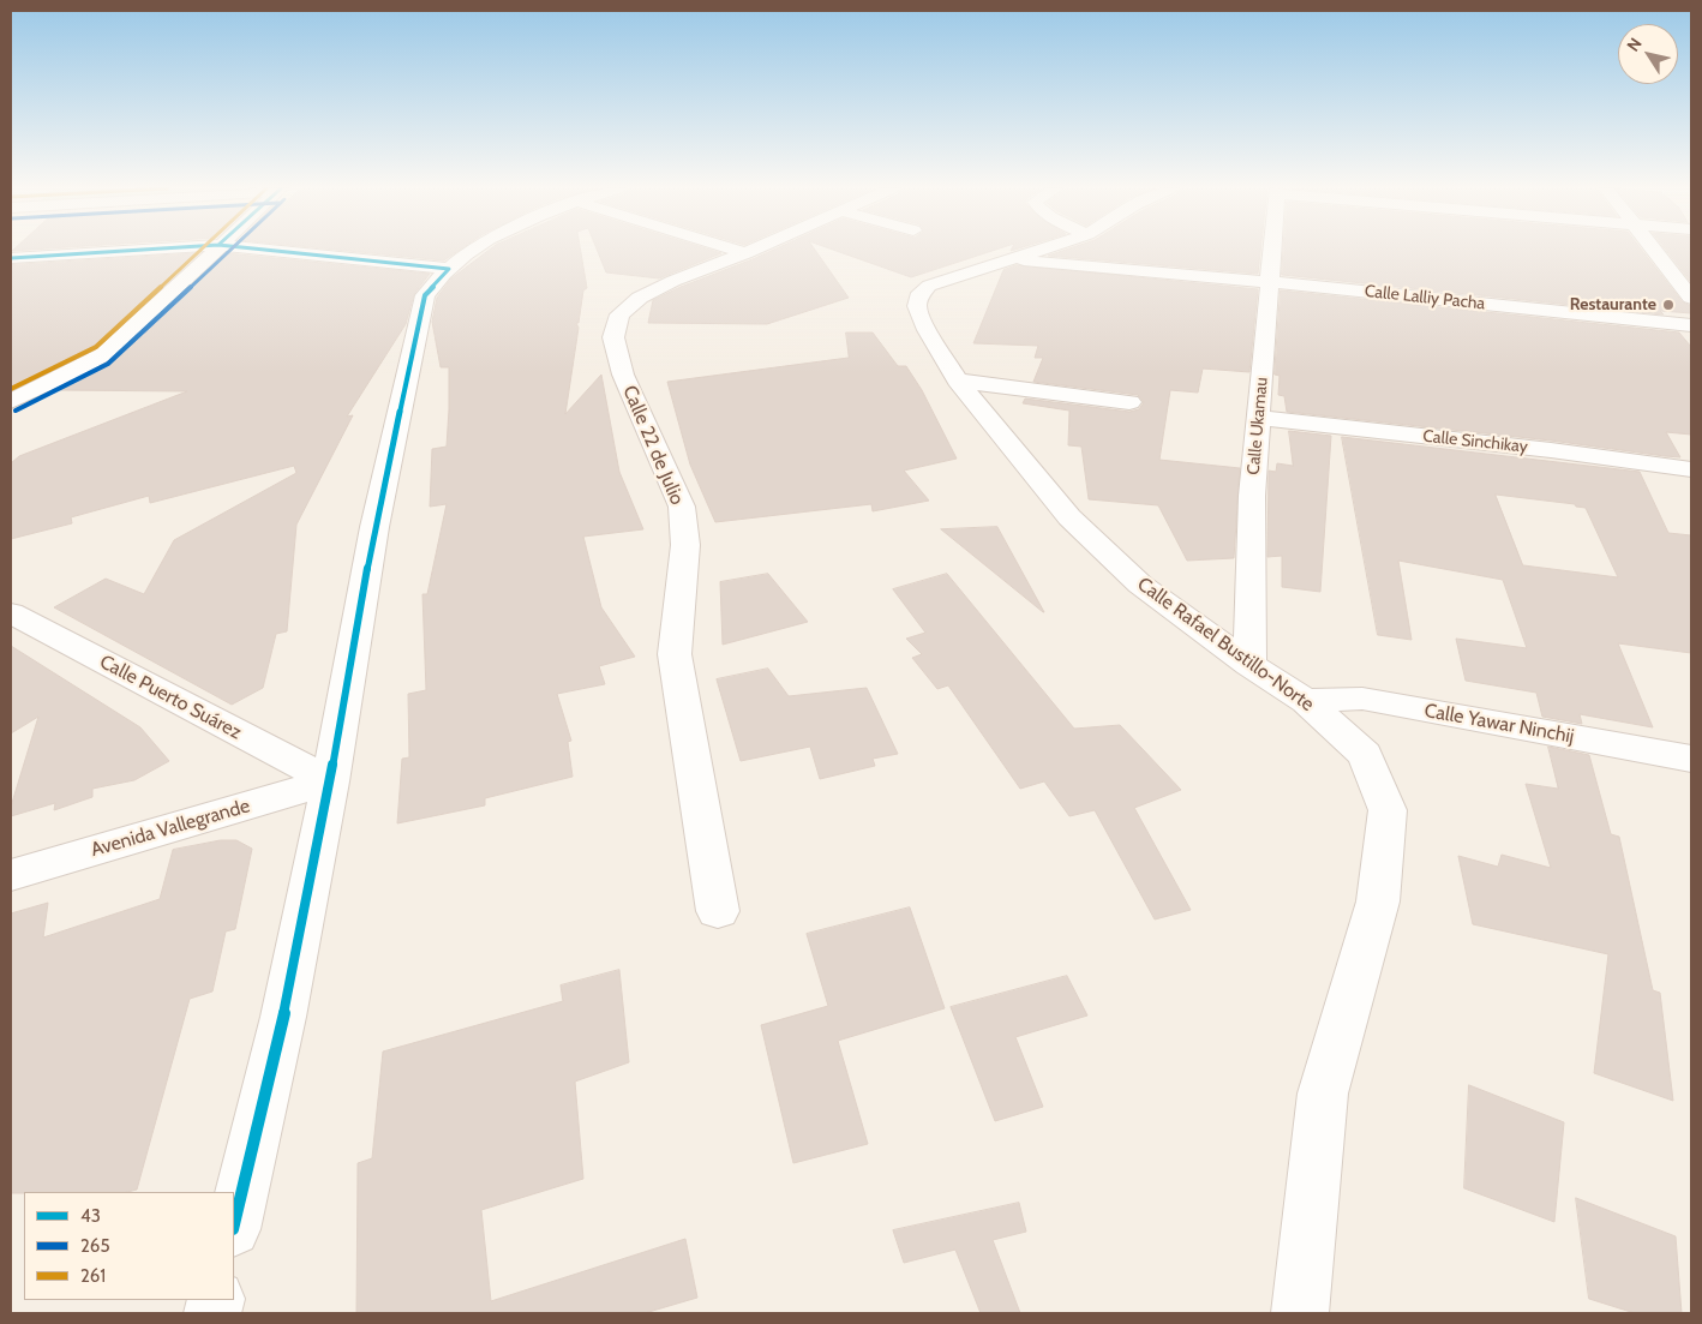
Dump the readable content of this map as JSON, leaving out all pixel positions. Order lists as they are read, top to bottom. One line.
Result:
{"streets":{"street":["Calle Lalliy Pacha","Calle Ukamau","Calle Sinchikay","Calle 22 de Julio","Calle Rafael Bustillo-Norte","Calle Puerto Suárez","Calle Yawar Ninchij","Avenida Vallegrande"]},"crossings":[["Calle Lalliy Pacha","Calle Ukamau"],["Calle Lalliy Pacha","Calle Rafael Bustillo-Norte"],["Calle Ukamau","Calle Sinchikay"],["Calle Ukamau","Calle Rafael Bustillo-Norte"],["Calle Rafael Bustillo-Norte","Calle Yawar Ninchij"],["Calle Puerto Suárez","Avenida Vallegrande"]],"places":["Restaurante"],"lines":["transit line 43","transit line 265","transit line 261"],"legend":["43","265","261"],"north":"top left"}
